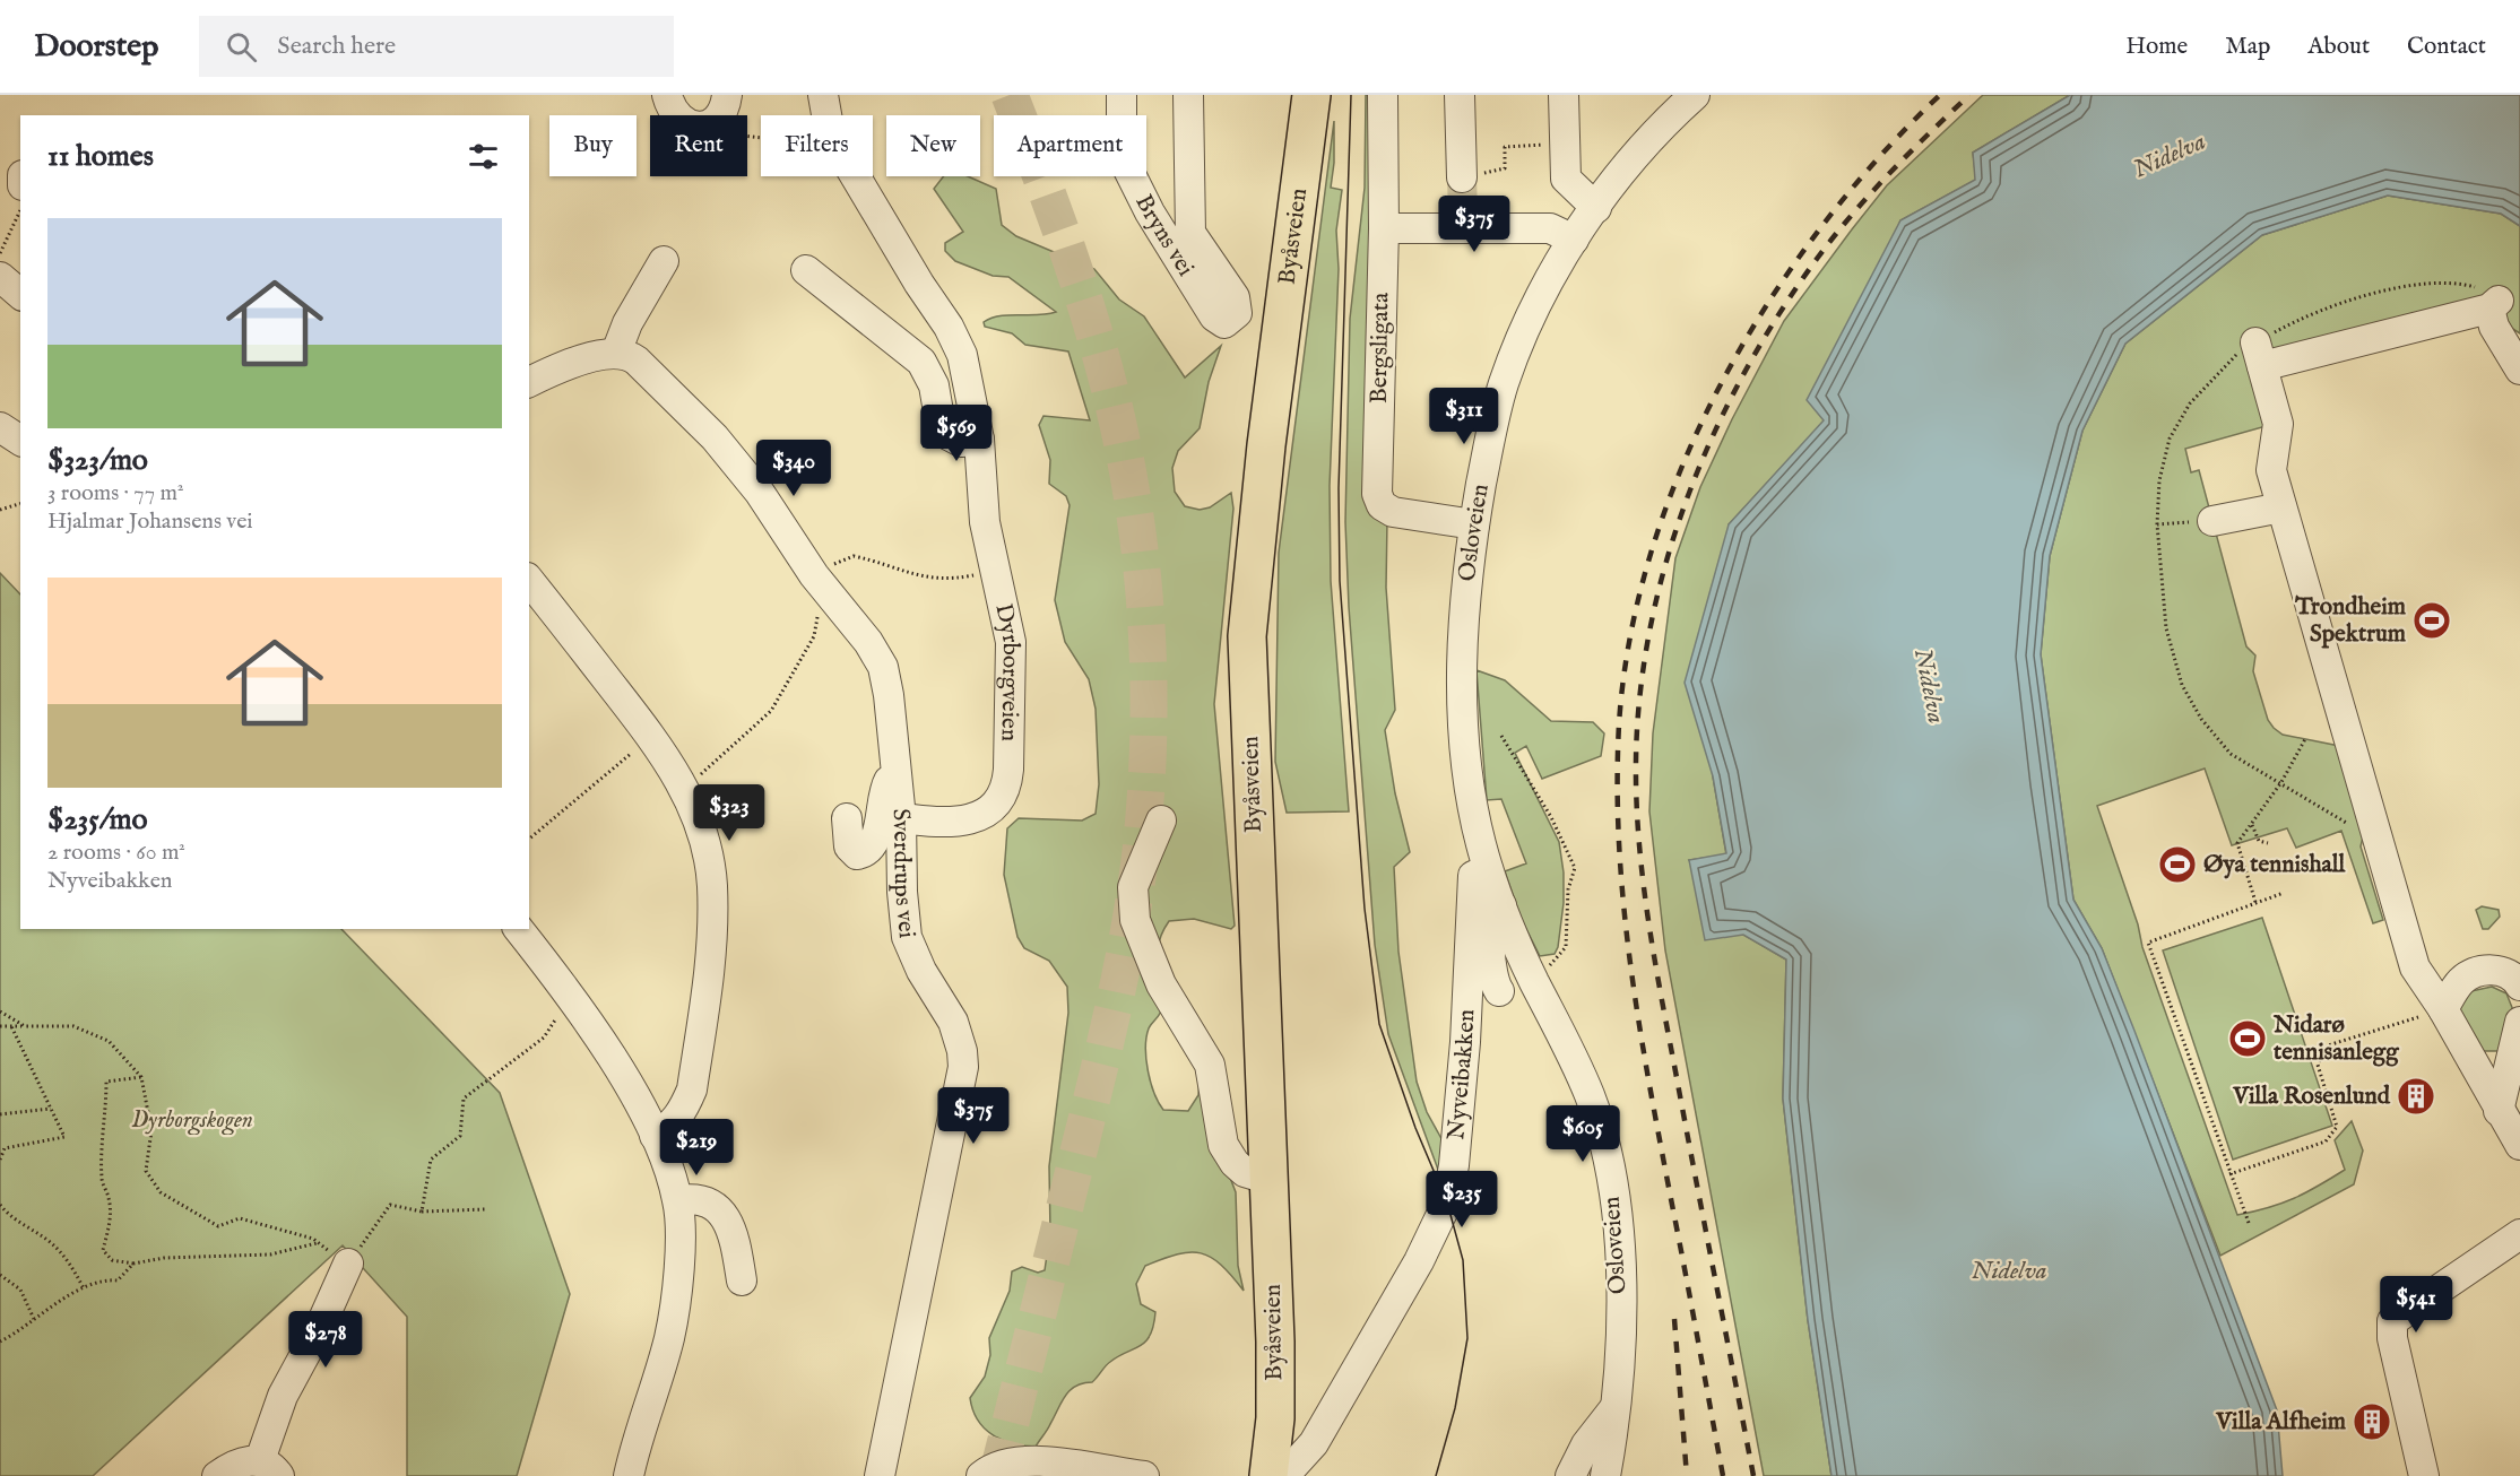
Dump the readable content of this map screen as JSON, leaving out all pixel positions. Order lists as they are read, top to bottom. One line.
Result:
{"streets":{"main road":["Byåsveien"],"street":["Bryns vei","Bergsligata","Osloveien","Dyrborgveien","Sverdrups vei","Nyveibakken"]},"crossings":[["Byåsveien","Nyveibakken"],["Bergsligata","Osloveien"],["Osloveien","Nyveibakken"],["Dyrborgveien","Sverdrups vei"]],"water":["Nidelva"],"parks":["Dyrborgskogen"],"places":{"sports":["Trondheim Spektrum","Øya tennishall","Nidarø tennisanlegg"],"building":["Villa Rosenlund","Villa Alfheim"]},"page":{"header":"Doorstep","search":"Search here","nav":["Home","Map","About","Contact"],"chip":["Buy","Rent","Filters","New","Apartment"],"heading":"11 homes","price":["$375","$311","$569","$340","$323","$375","$605","$219","$235","$541","$278"],"list":[{"name":"$323/mo","note":"3 rooms · 77 m² · Hjalmar Johansens vei"},{"name":"$235/mo","note":"2 rooms · 60 m² · Nyveibakken"}]}}
